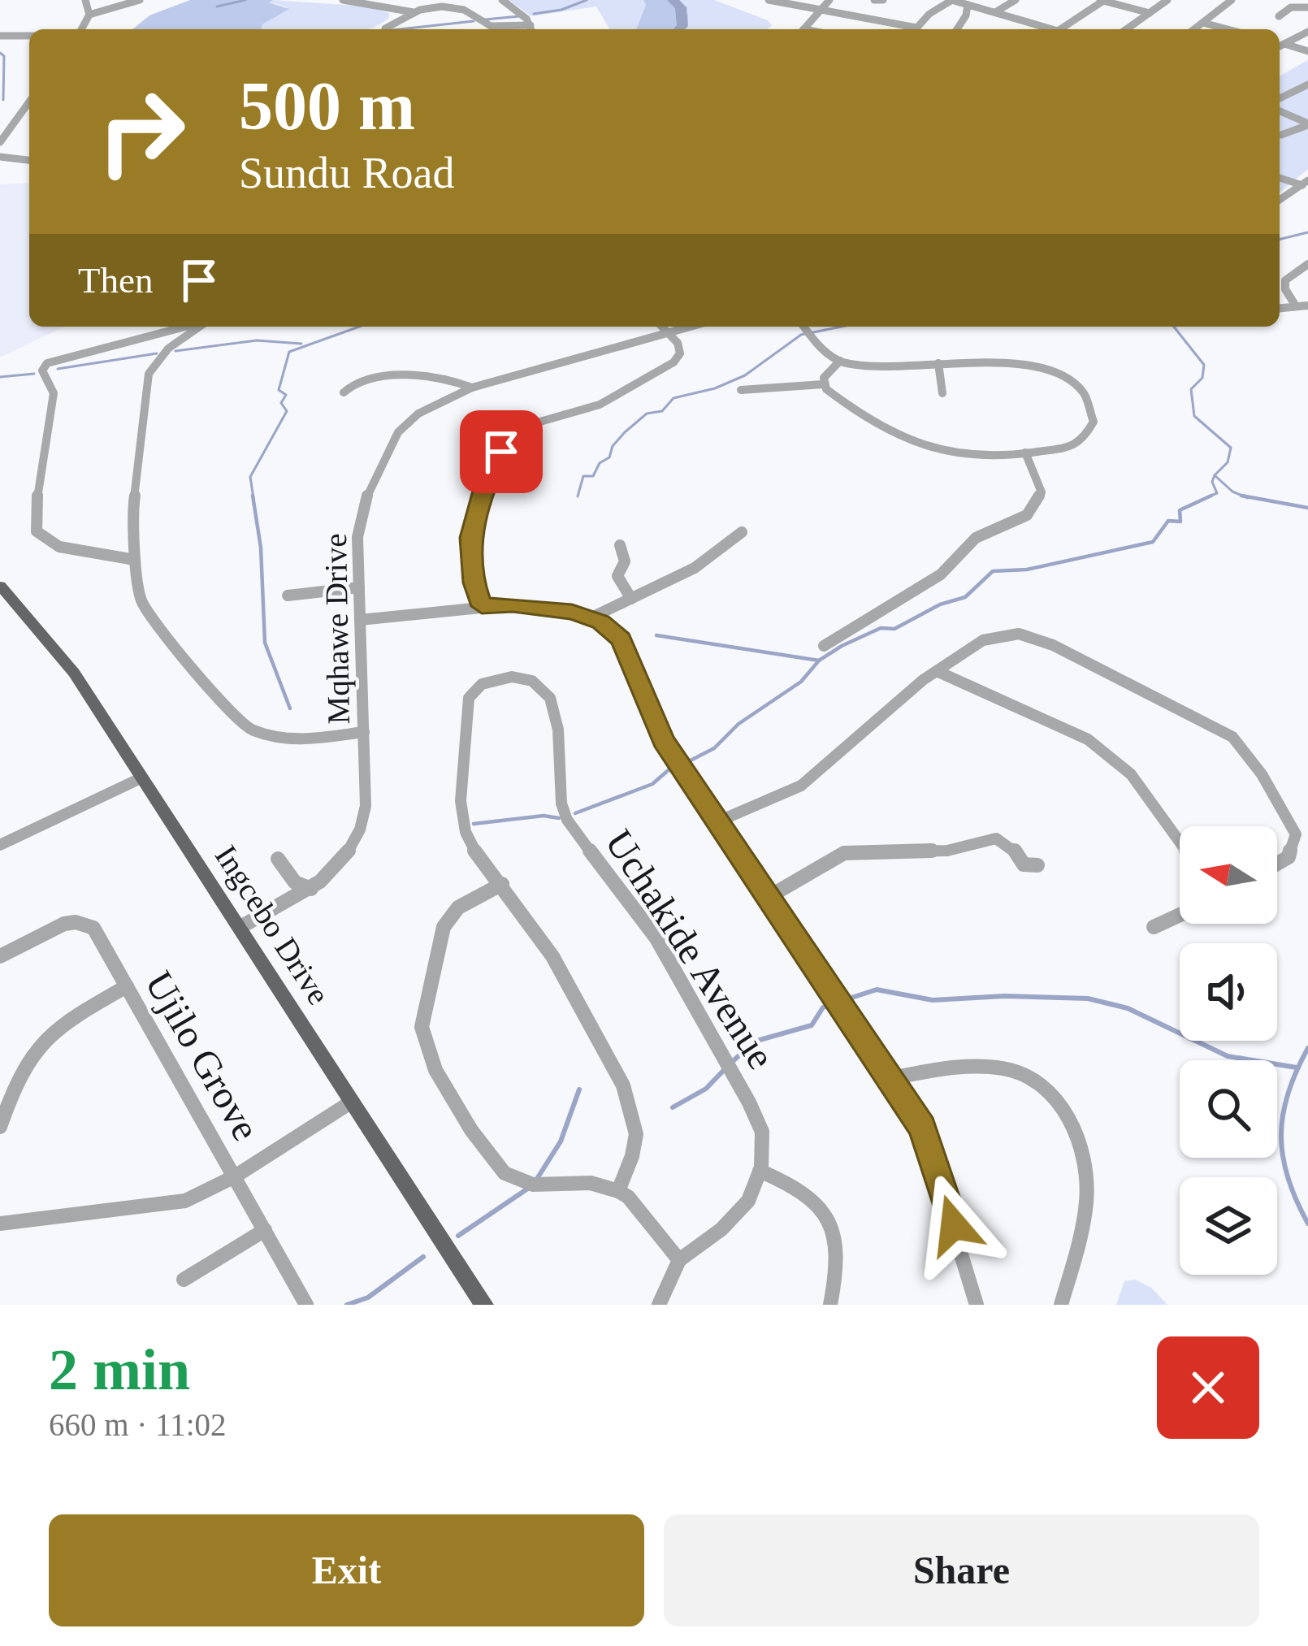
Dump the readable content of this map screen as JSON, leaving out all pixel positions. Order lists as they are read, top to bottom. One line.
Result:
{"streets":{"main road":["Ingcebo Drive"],"street":["Mqhawe Drive","Uchakide Avenue","Ujilo Grove"]},"crossings":[["Mqhawe Drive","Ingcebo Drive"]],"north":"left","page":{"turn":["500 m","Sundu Road"],"then":"Then","heading":["2 min","660 m · 11:02"],"buttons":["Exit","Share"]}}
